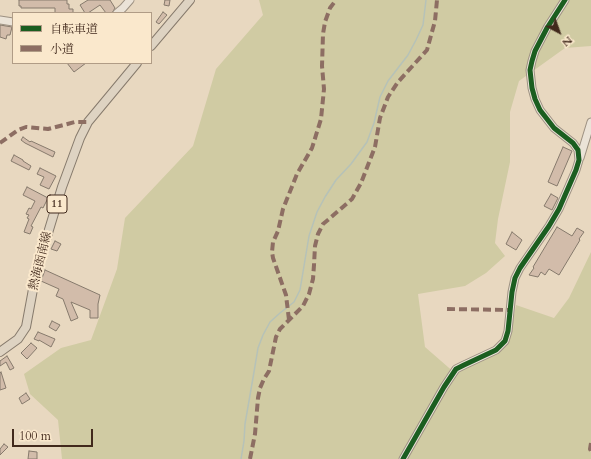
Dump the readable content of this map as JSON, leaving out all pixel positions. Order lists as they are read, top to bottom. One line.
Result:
{"streets":{"main road":["11","熱海函南線"]},"legend":["自転車道","小道"],"scale_bar":"100 m","north":"bottom right"}
